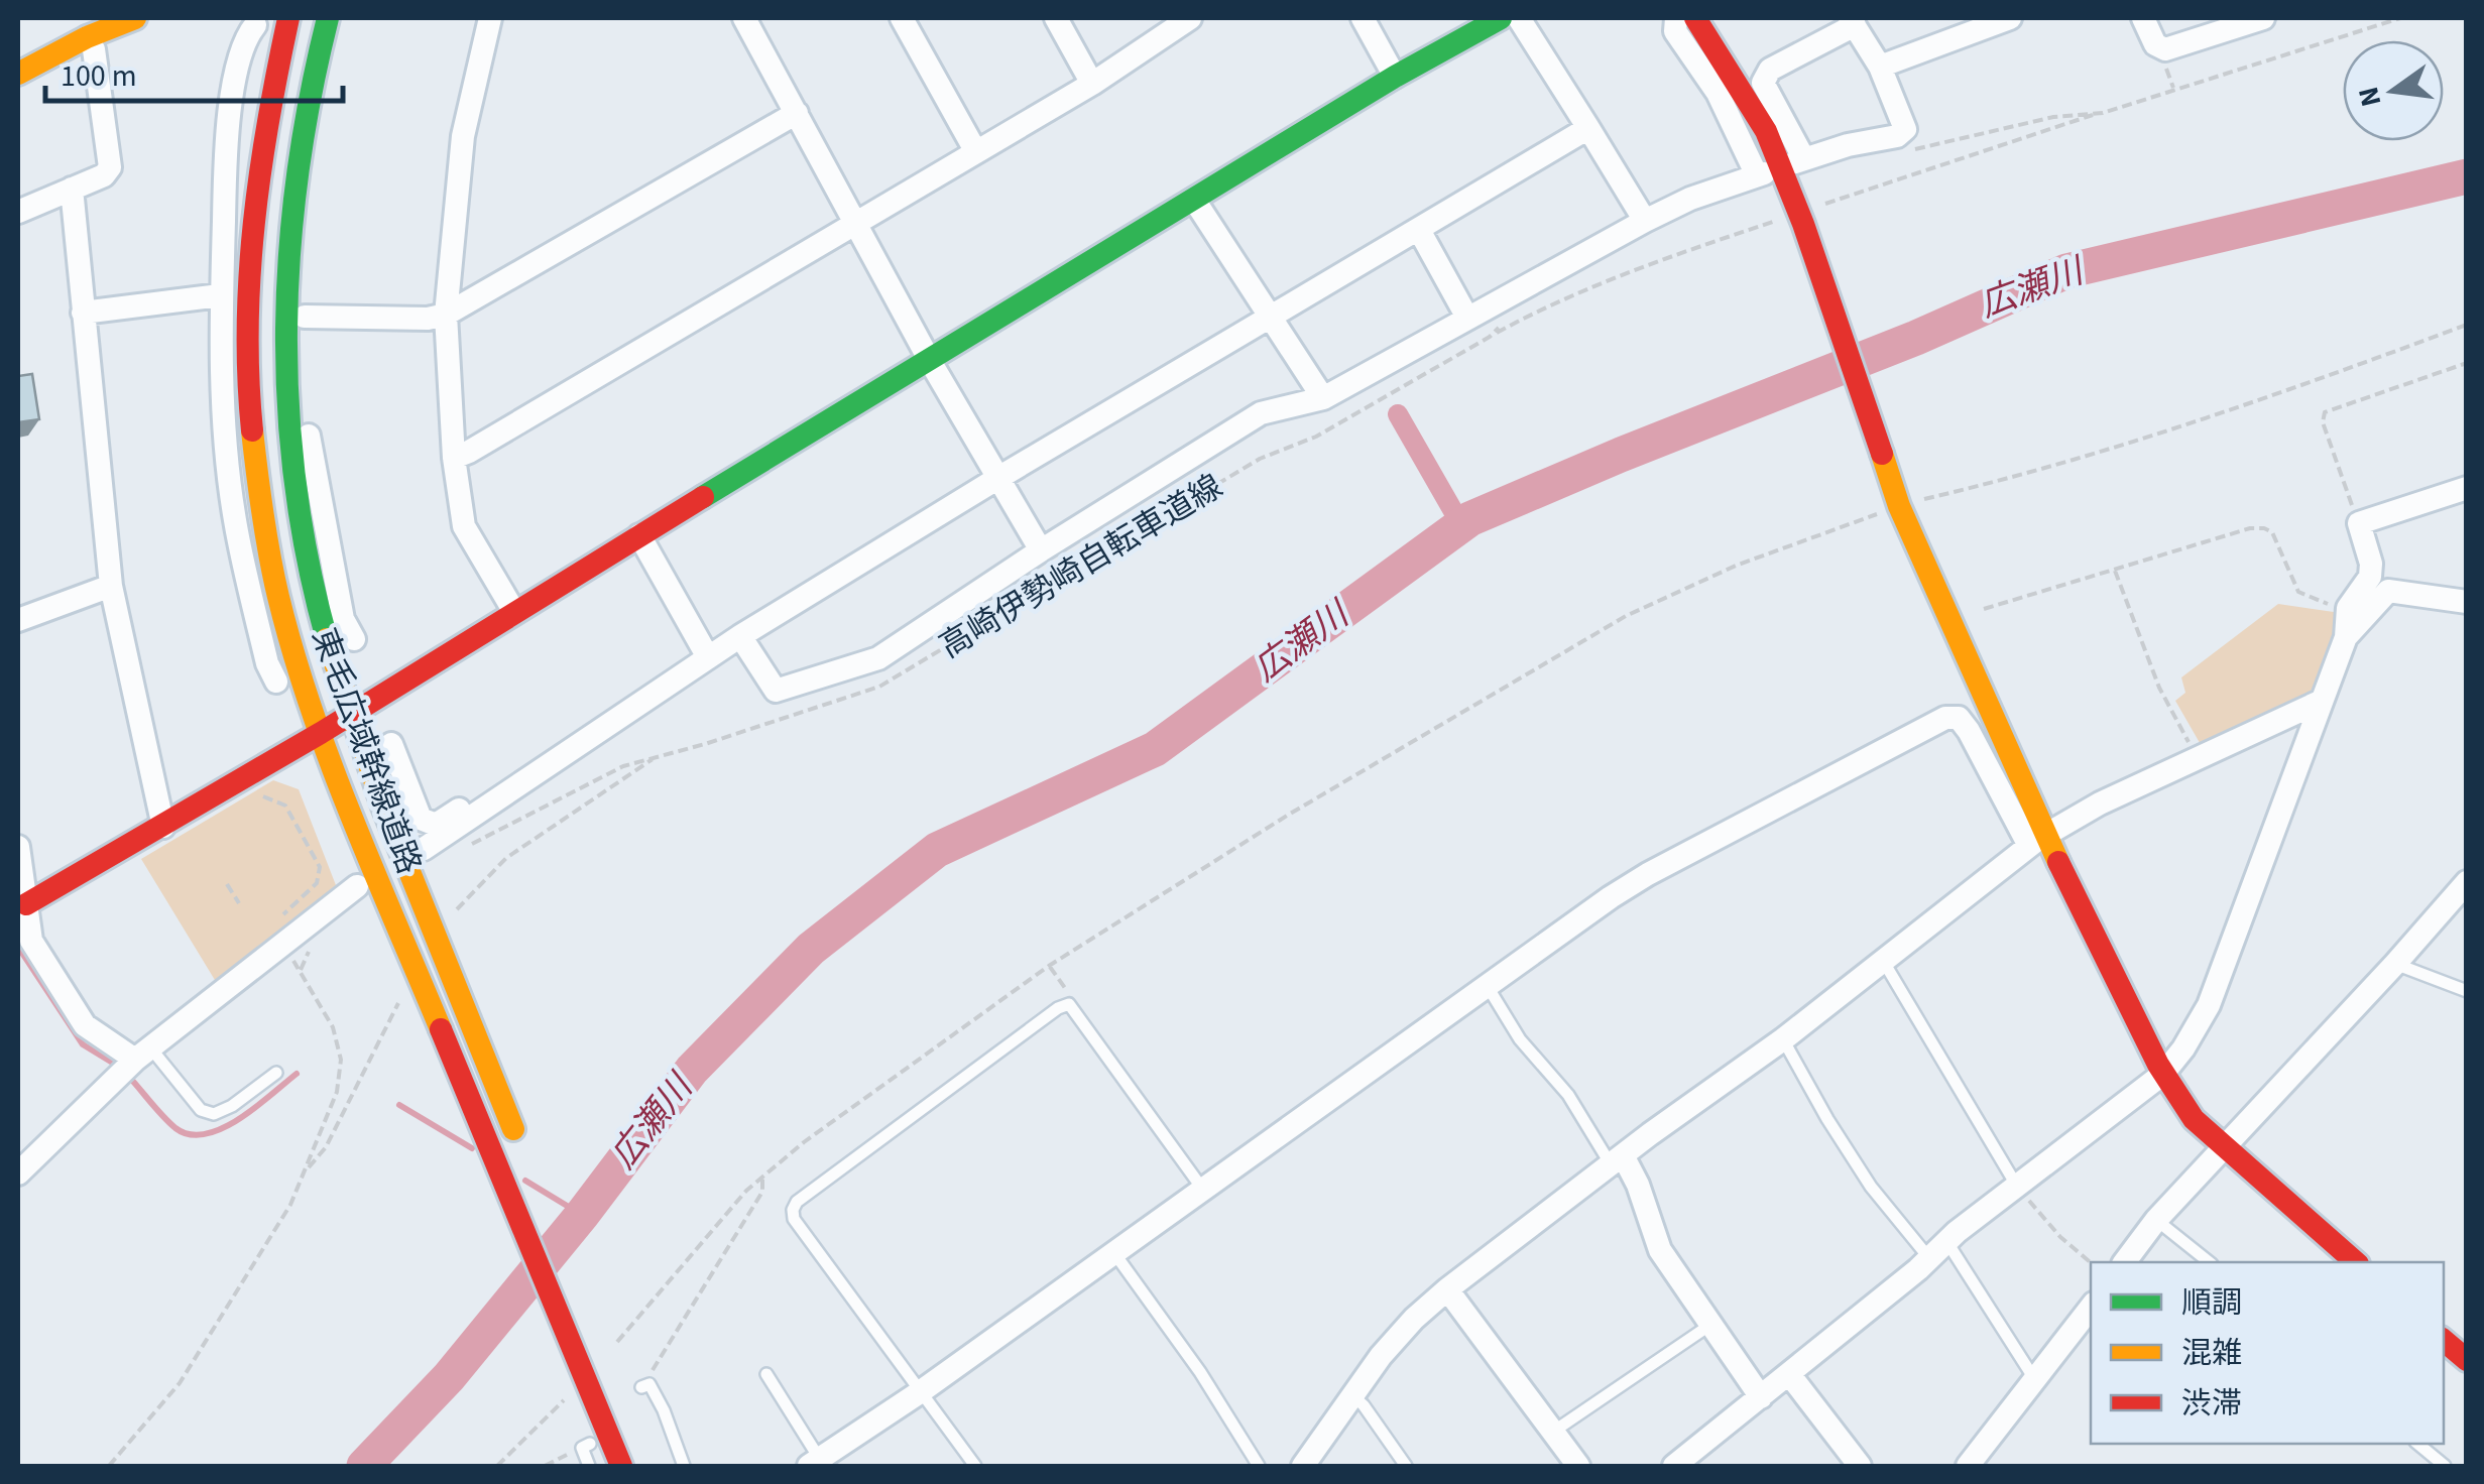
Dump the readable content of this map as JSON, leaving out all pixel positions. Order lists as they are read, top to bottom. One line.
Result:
{"streets":{"main road":["東毛広域幹線道路"],"path":["高崎伊勢崎自転車道線"]},"water":["広瀬川"],"legend":["順調","混雑","渋滞"],"scale_bar":"100 m","north":"left"}
